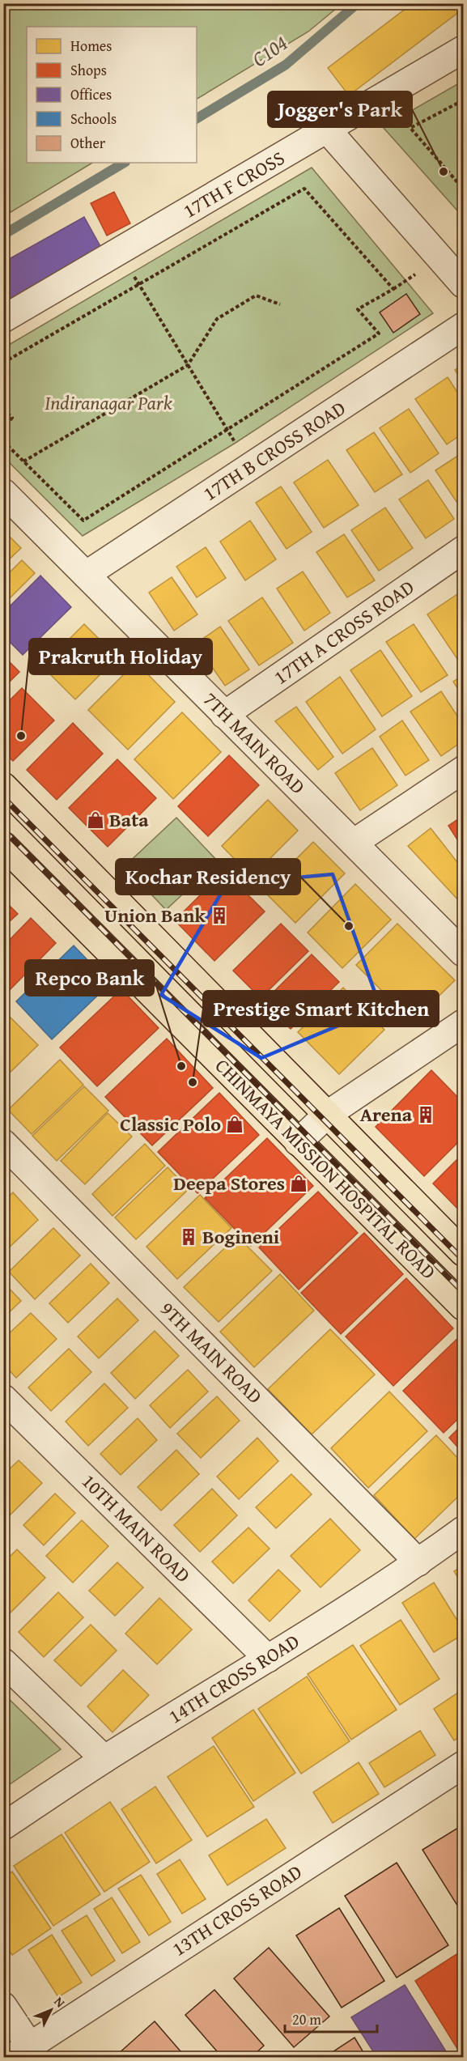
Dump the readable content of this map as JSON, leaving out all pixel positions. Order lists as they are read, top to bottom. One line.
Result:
{"streets":{"main road":["CHINMAYA MISSION HOSPITAL ROAD"],"street":["17TH F CROSS","17TH B CROSS ROAD","17TH A CROSS ROAD","7TH MAIN ROAD","9TH MAIN ROAD","10TH MAIN ROAD","14TH CROSS ROAD","13TH CROSS ROAD"]},"crossings":[["17TH B CROSS ROAD","7TH MAIN ROAD"],["17TH A CROSS ROAD","7TH MAIN ROAD"],["9TH MAIN ROAD","14TH CROSS ROAD"],["10TH MAIN ROAD","14TH CROSS ROAD"]],"water":["C104"],"parks":["Indiranagar Park"],"places":{"other":["Jogger's Park","Prakruth Holiday","Kochar Residency","Repco Bank","Prestige Smart Kitchen"],"shop":["Bata","Classic Polo","Deepa Stores"],"building":["Union Bank","Arena","Bogineni"]},"legend":["Homes","Shops","Offices","Schools","Other"],"scale_bar":"20 m","north":"top right"}
